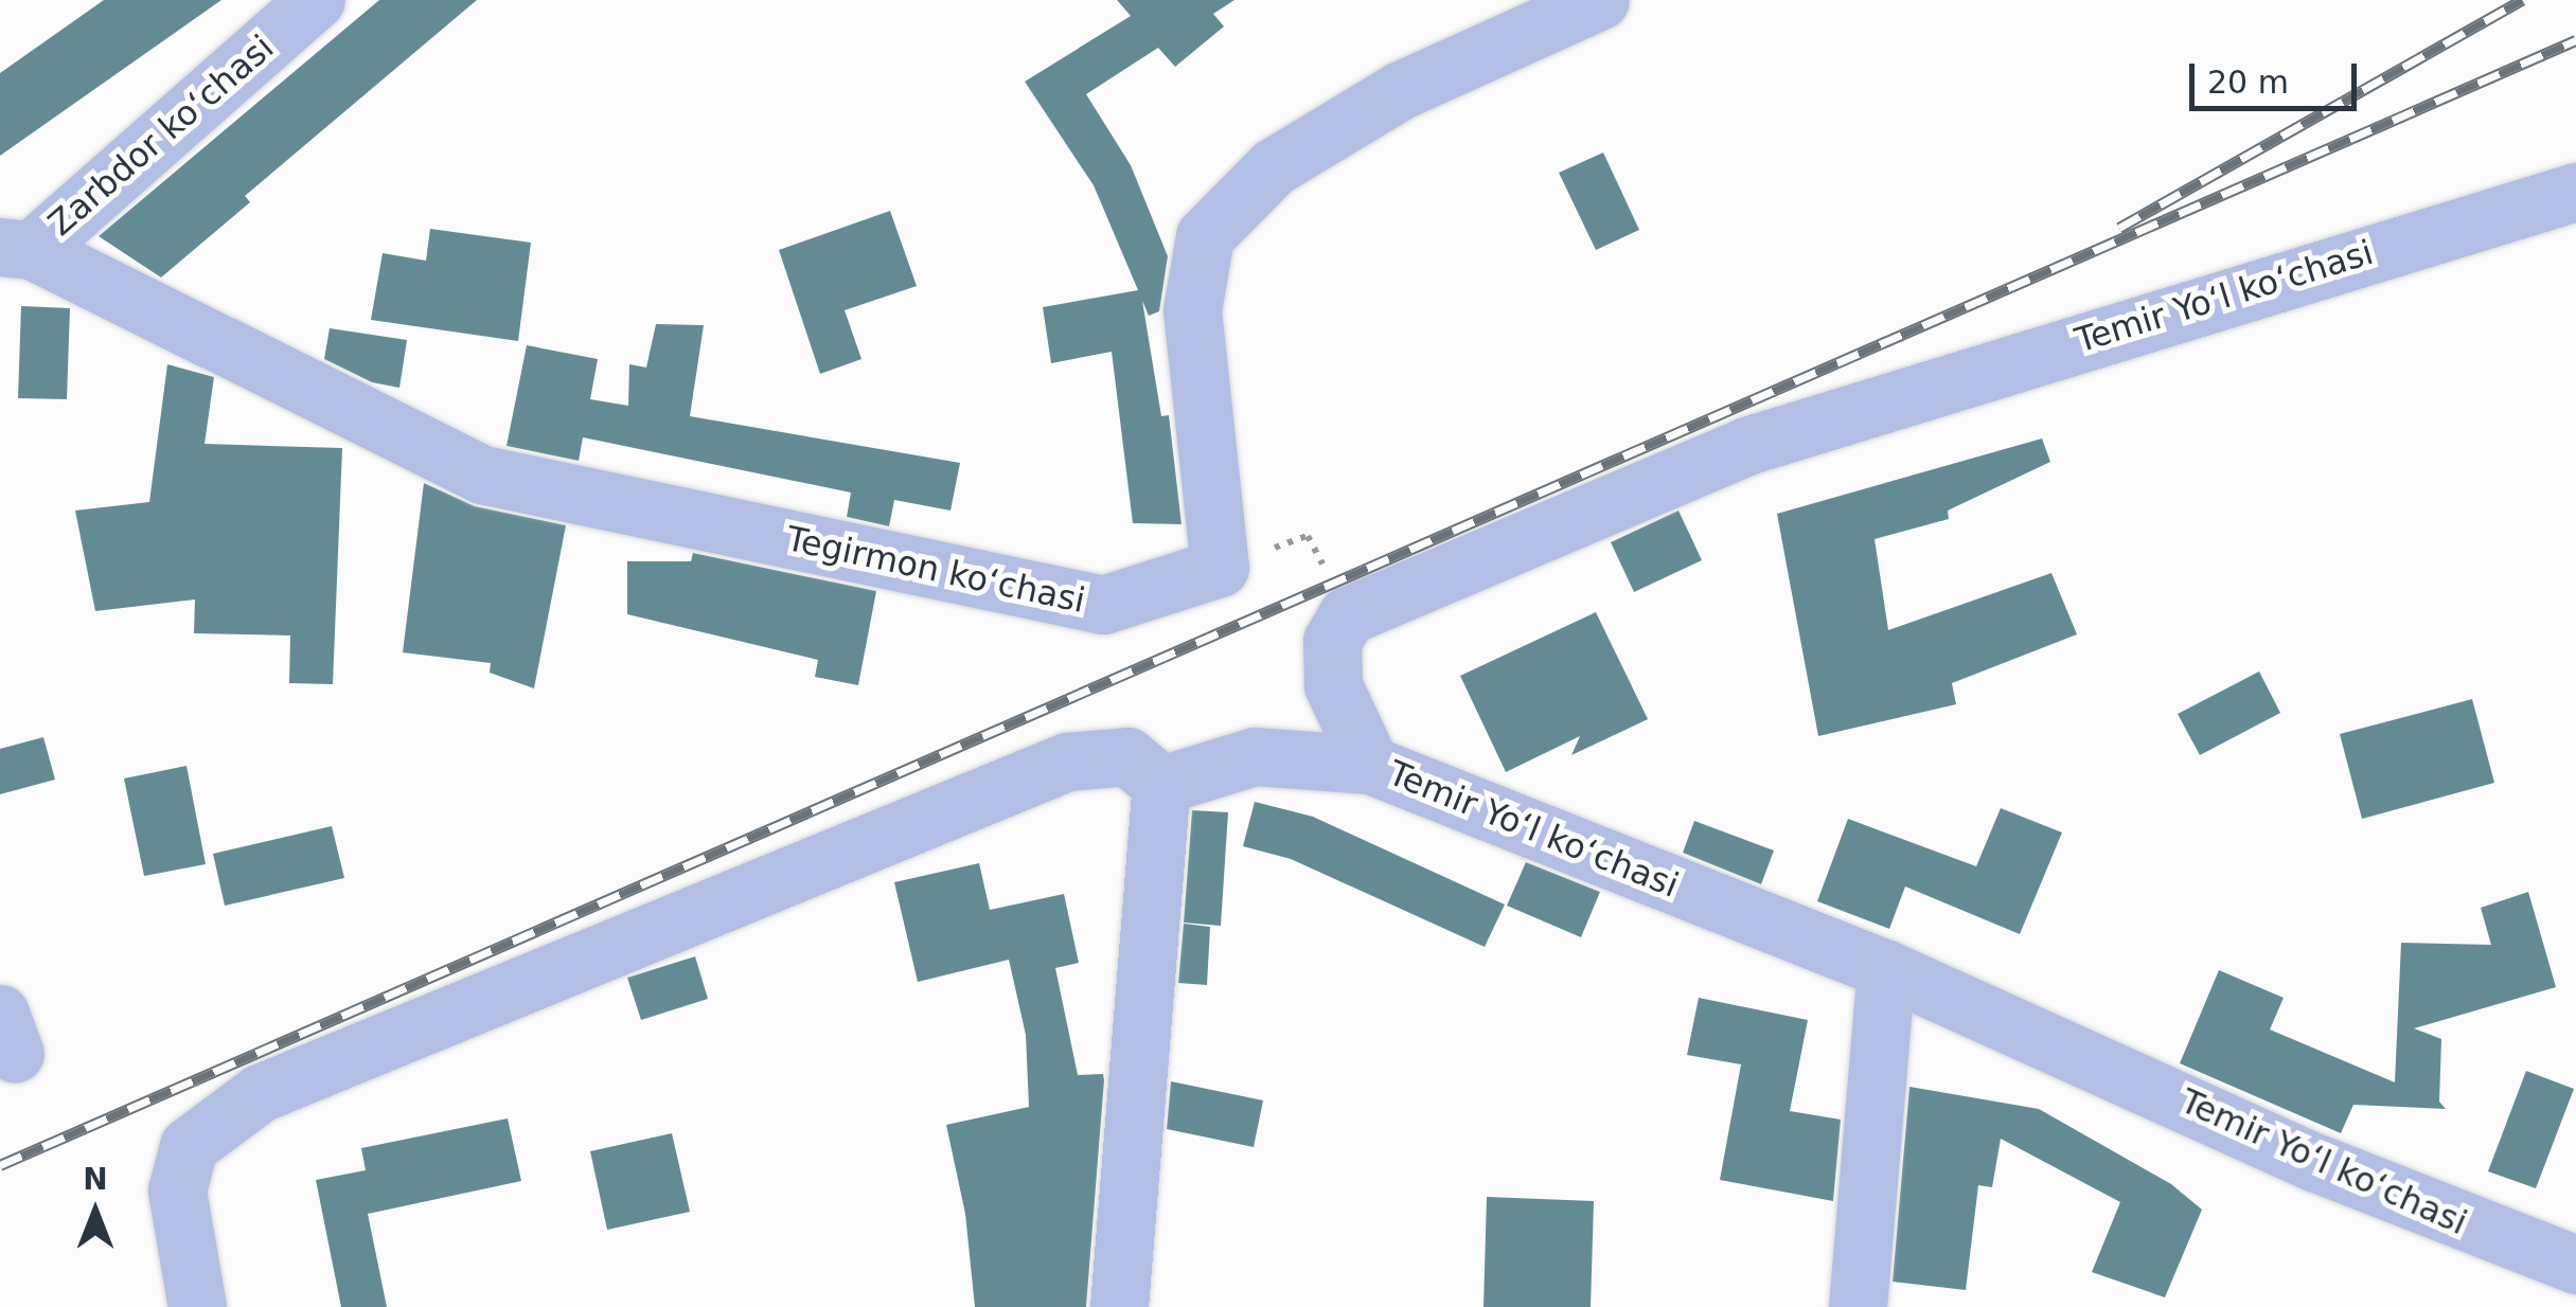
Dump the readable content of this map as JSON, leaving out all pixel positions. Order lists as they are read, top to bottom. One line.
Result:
{"streets":{"street":["Zarbdor koʻchasi","Temir Yoʻl koʻchasi","Tegirmon koʻchasi"]},"crossings":[["Zarbdor koʻchasi","Tegirmon koʻchasi"]],"scale_bar":"20 m","north":"top"}
